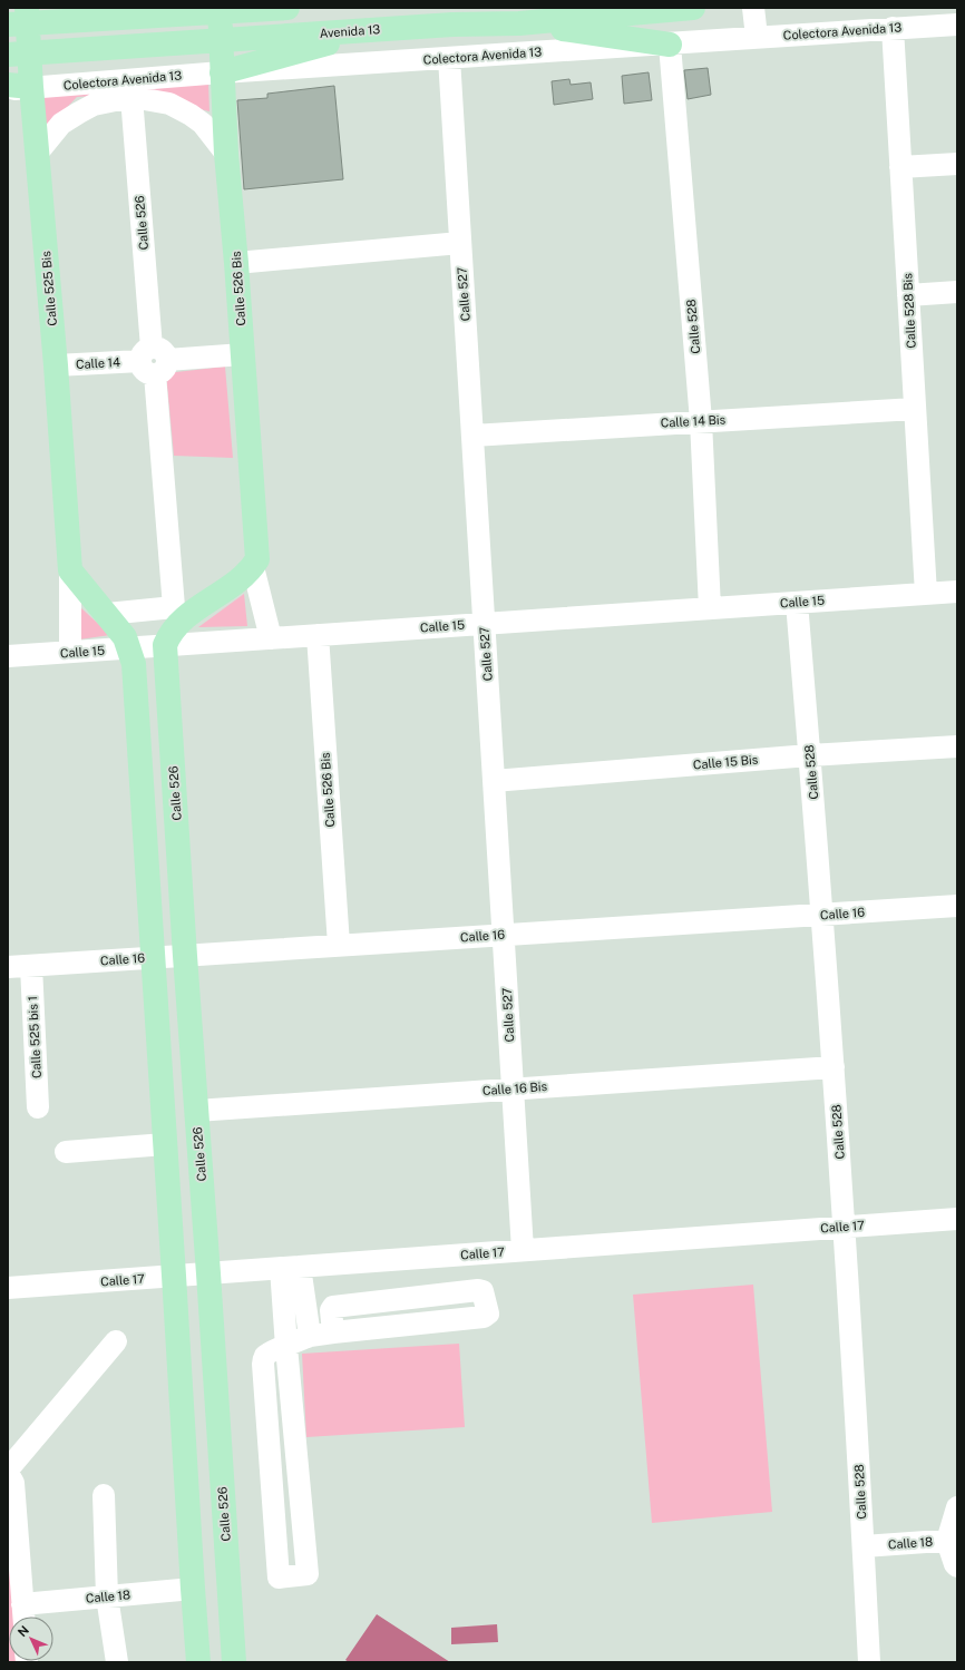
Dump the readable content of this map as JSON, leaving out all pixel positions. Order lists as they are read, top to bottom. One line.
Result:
{"streets":{"main road":["Avenida 13","Calle 526","Calle 525 Bis","Calle 526 Bis"],"street":["Colectora Avenida 13","Calle 527","Calle 528 Bis","Calle 528","Calle 14","Calle 14 Bis","Calle 15","Calle 15 Bis","Calle 16","Calle 525 bis 1","Calle 16 Bis","Calle 17","Calle 18"]},"crossings":[["Avenida 13","Calle 525 Bis"],["Avenida 13","Calle 526 Bis"],["Colectora Avenida 13","Calle 525 Bis"],["Colectora Avenida 13","Calle 526 Bis"],["Colectora Avenida 13","Calle 527"],["Colectora Avenida 13","Calle 528 Bis"],["Colectora Avenida 13","Calle 528"],["Calle 526","Calle 14"],["Calle 526","Calle 15"],["Calle 526","Calle 16"],["Calle 526","Calle 16 Bis"],["Calle 526","Calle 17"],["Calle 525 Bis","Calle 14"],["Calle 525 Bis","Calle 15"],["Calle 526 Bis","Calle 14"],["Calle 526 Bis","Calle 15"],["Calle 526 Bis","Calle 16"],["Calle 527","Calle 14 Bis"],["Calle 527","Calle 15"],["Calle 527","Calle 15 Bis"],["Calle 527","Calle 16"],["Calle 527","Calle 16 Bis"],["Calle 527","Calle 17"],["Calle 528 Bis","Calle 14 Bis"],["Calle 528 Bis","Calle 15"],["Calle 528","Calle 14 Bis"],["Calle 528","Calle 15"],["Calle 528","Calle 15 Bis"],["Calle 528","Calle 16"],["Calle 528","Calle 16 Bis"],["Calle 528","Calle 17"],["Calle 528","Calle 18"],["Calle 16","Calle 525 bis 1"]],"north":"top left"}
